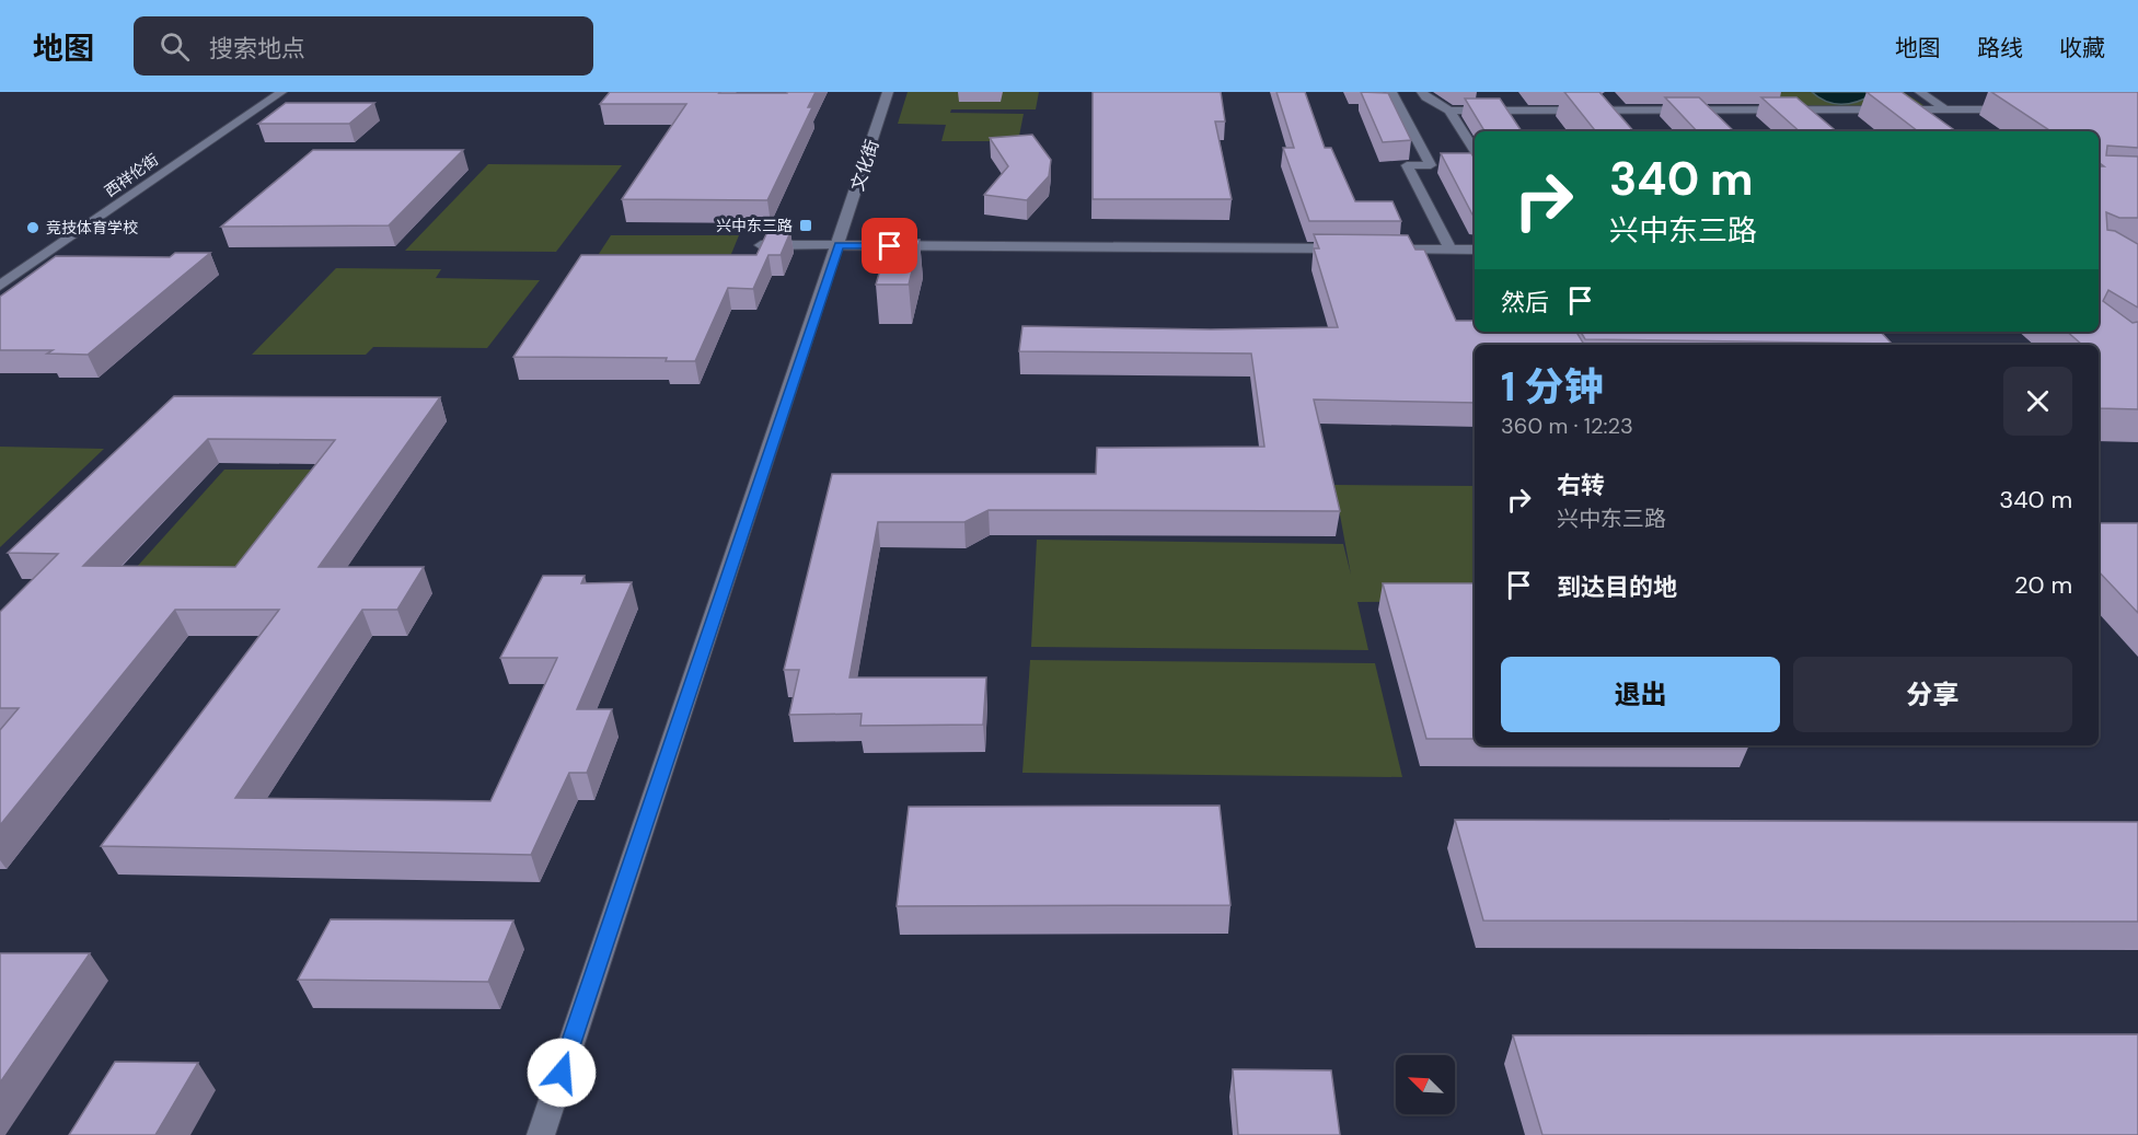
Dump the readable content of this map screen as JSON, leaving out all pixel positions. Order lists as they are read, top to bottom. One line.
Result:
{"streets":{"street":["文化街","西祥伦街"]},"places":{"transit":["兴中东三路"],"other":["竞技体育学校"]},"north":"top left","page":{"header":"地图","search":"搜索地点","nav":["地图","路线","收藏"],"turn":["340 m","兴中东三路"],"then":"然后","heading":["1 分钟","360 m · 12:23"],"list":[{"name":"右转","note":"兴中东三路","value":"340 m"},{"name":"到达目的地","value":"20 m"}],"buttons":["退出","分享"]}}
